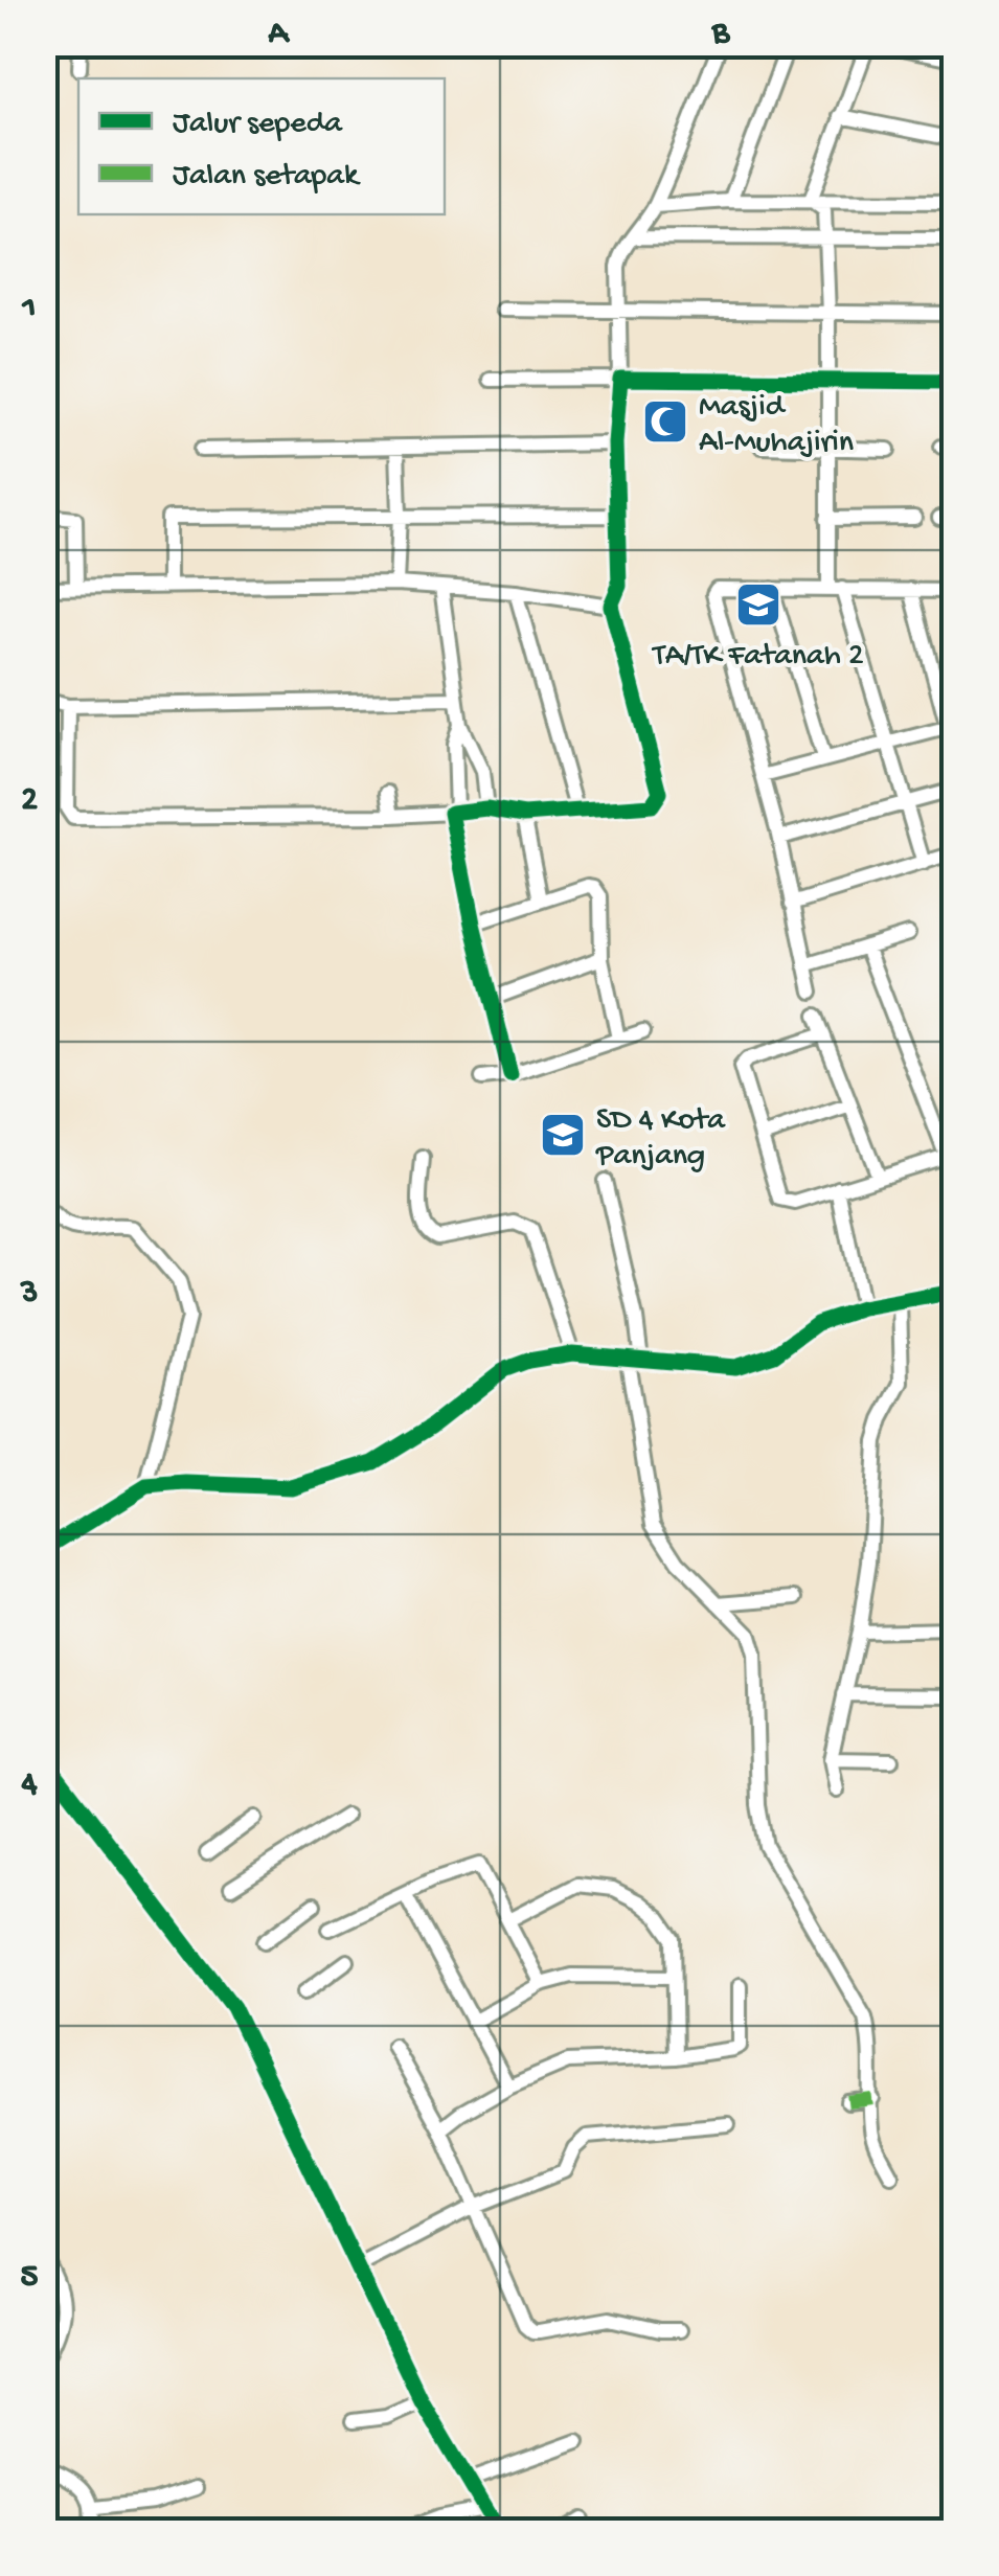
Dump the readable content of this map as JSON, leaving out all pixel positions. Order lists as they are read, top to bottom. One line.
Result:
{"places":{"mosque":["Masjid Al-Muhajirin"],"school or university":["TA/TK Fatanah 2","SD 4 Kota Panjang"]},"legend":["Jalur sepeda","Jalan setapak"],"grid":{"columns":["A","B"],"rows":["1","2","3","4","5"]}}
